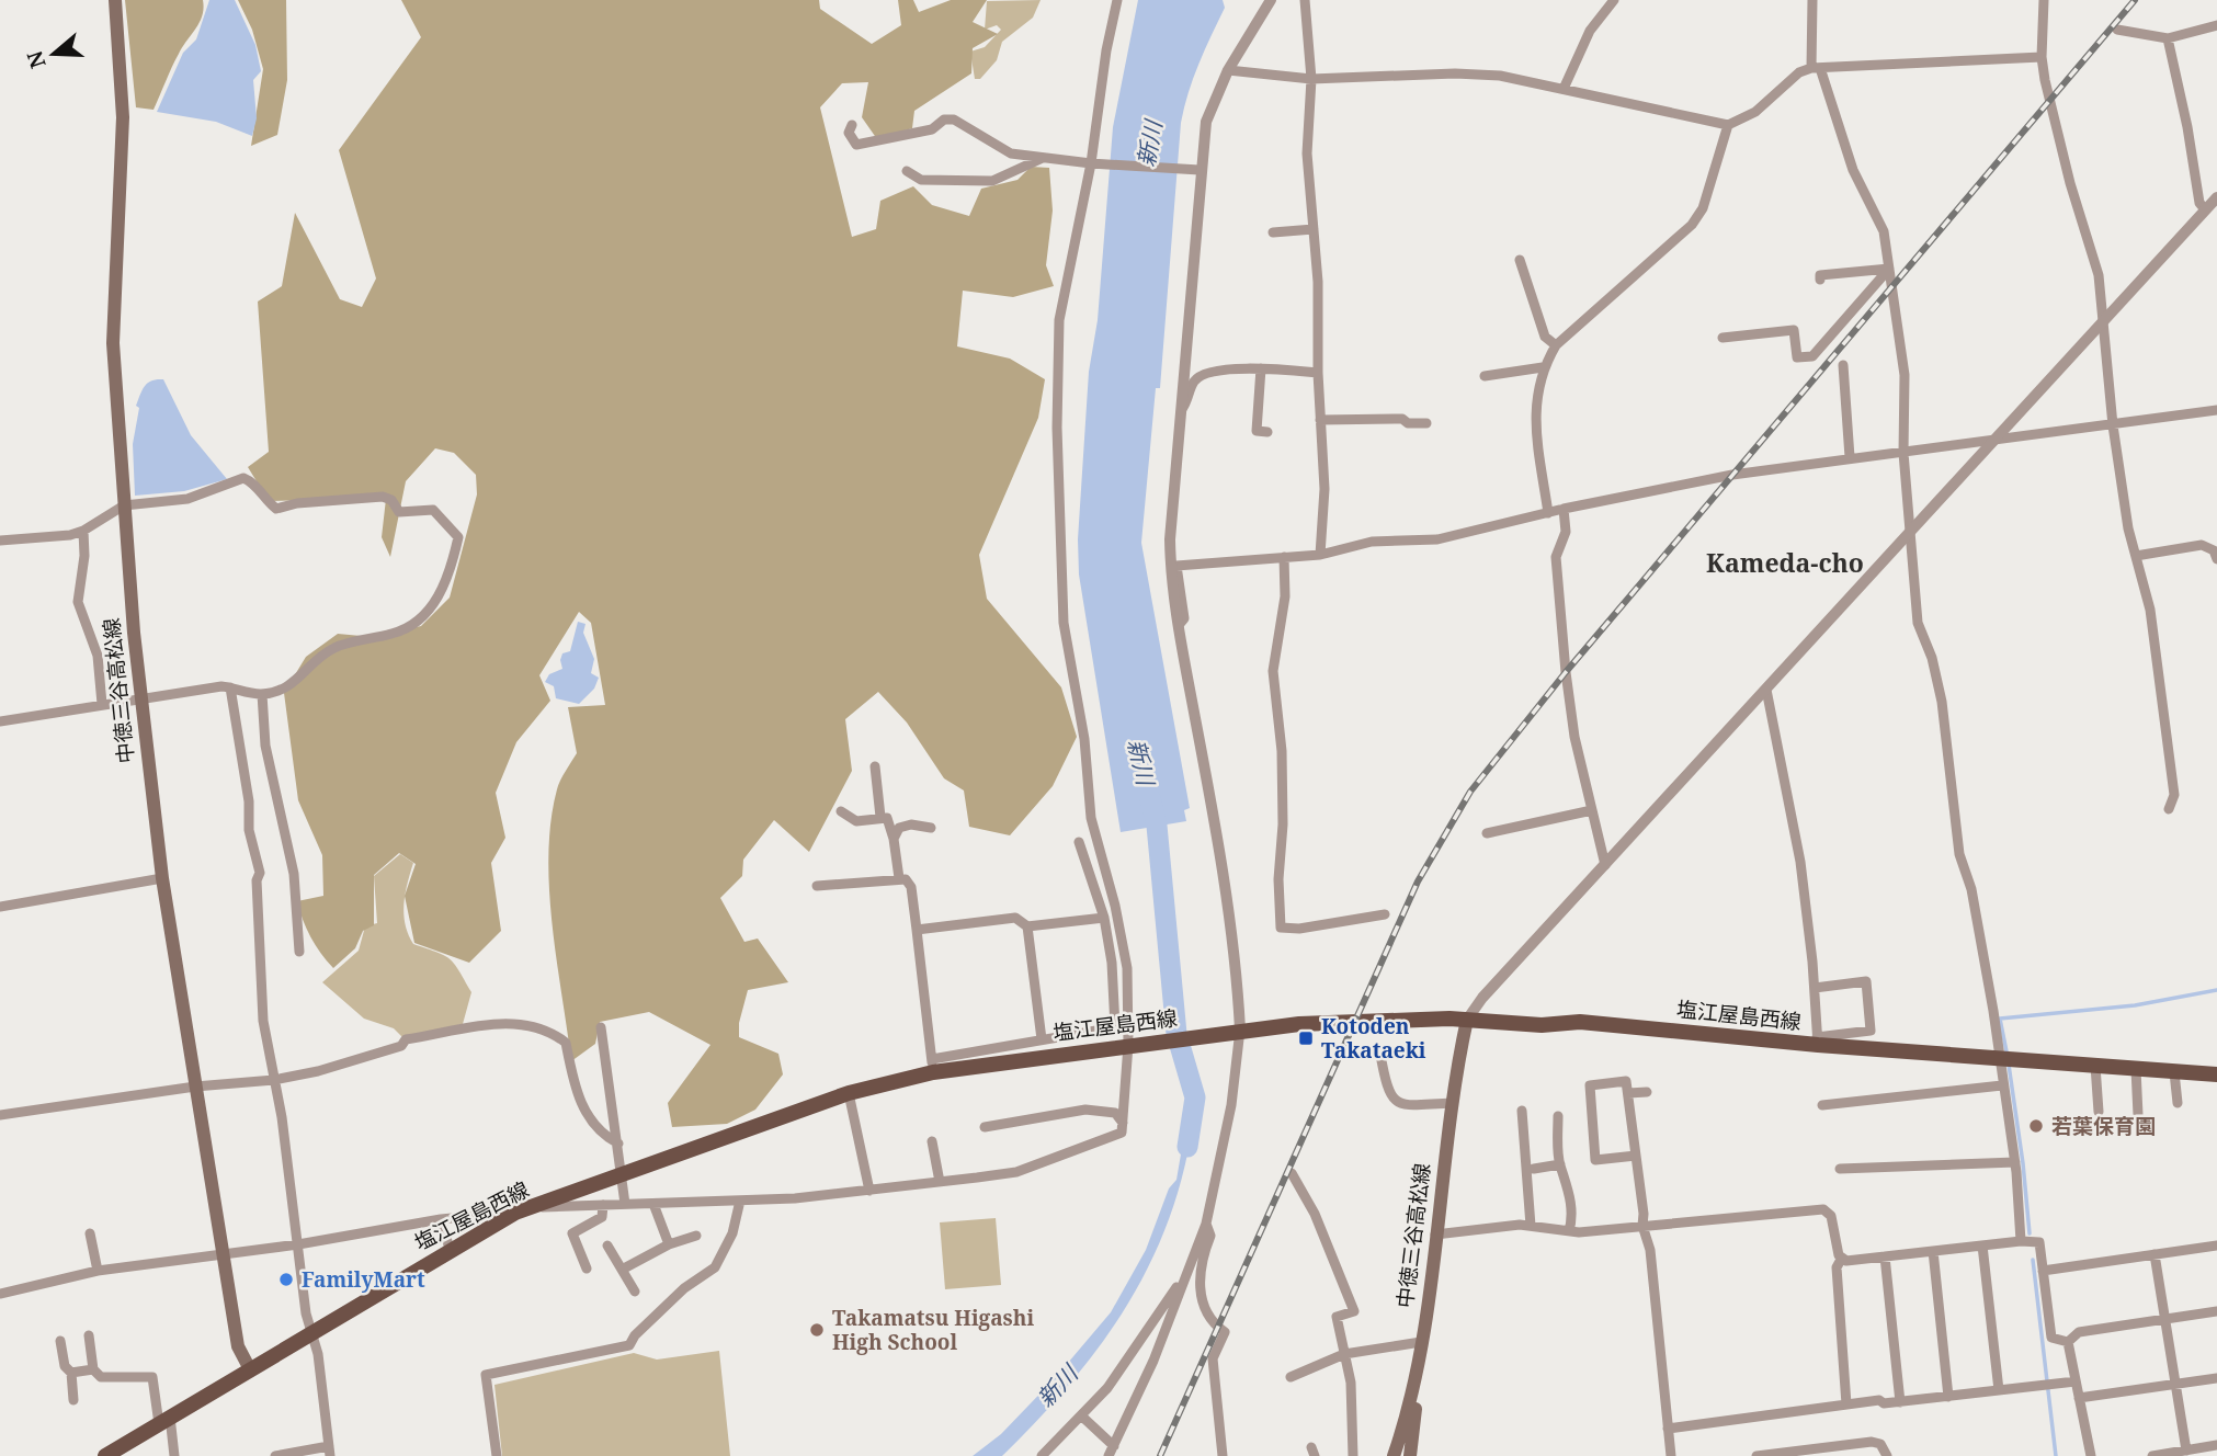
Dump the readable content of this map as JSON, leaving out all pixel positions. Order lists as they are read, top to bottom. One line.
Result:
{"streets":{"main road":["中徳三谷高松線","塩江屋島西線"]},"crossings":[["中徳三谷高松線","塩江屋島西線"]],"districts":["Kameda-cho"],"water":["新川"],"places":{"transit":["Kotoden Takataeki"],"other":["若葉保育園","FamilyMart","Takamatsu Higashi High School"]},"north":"left"}
